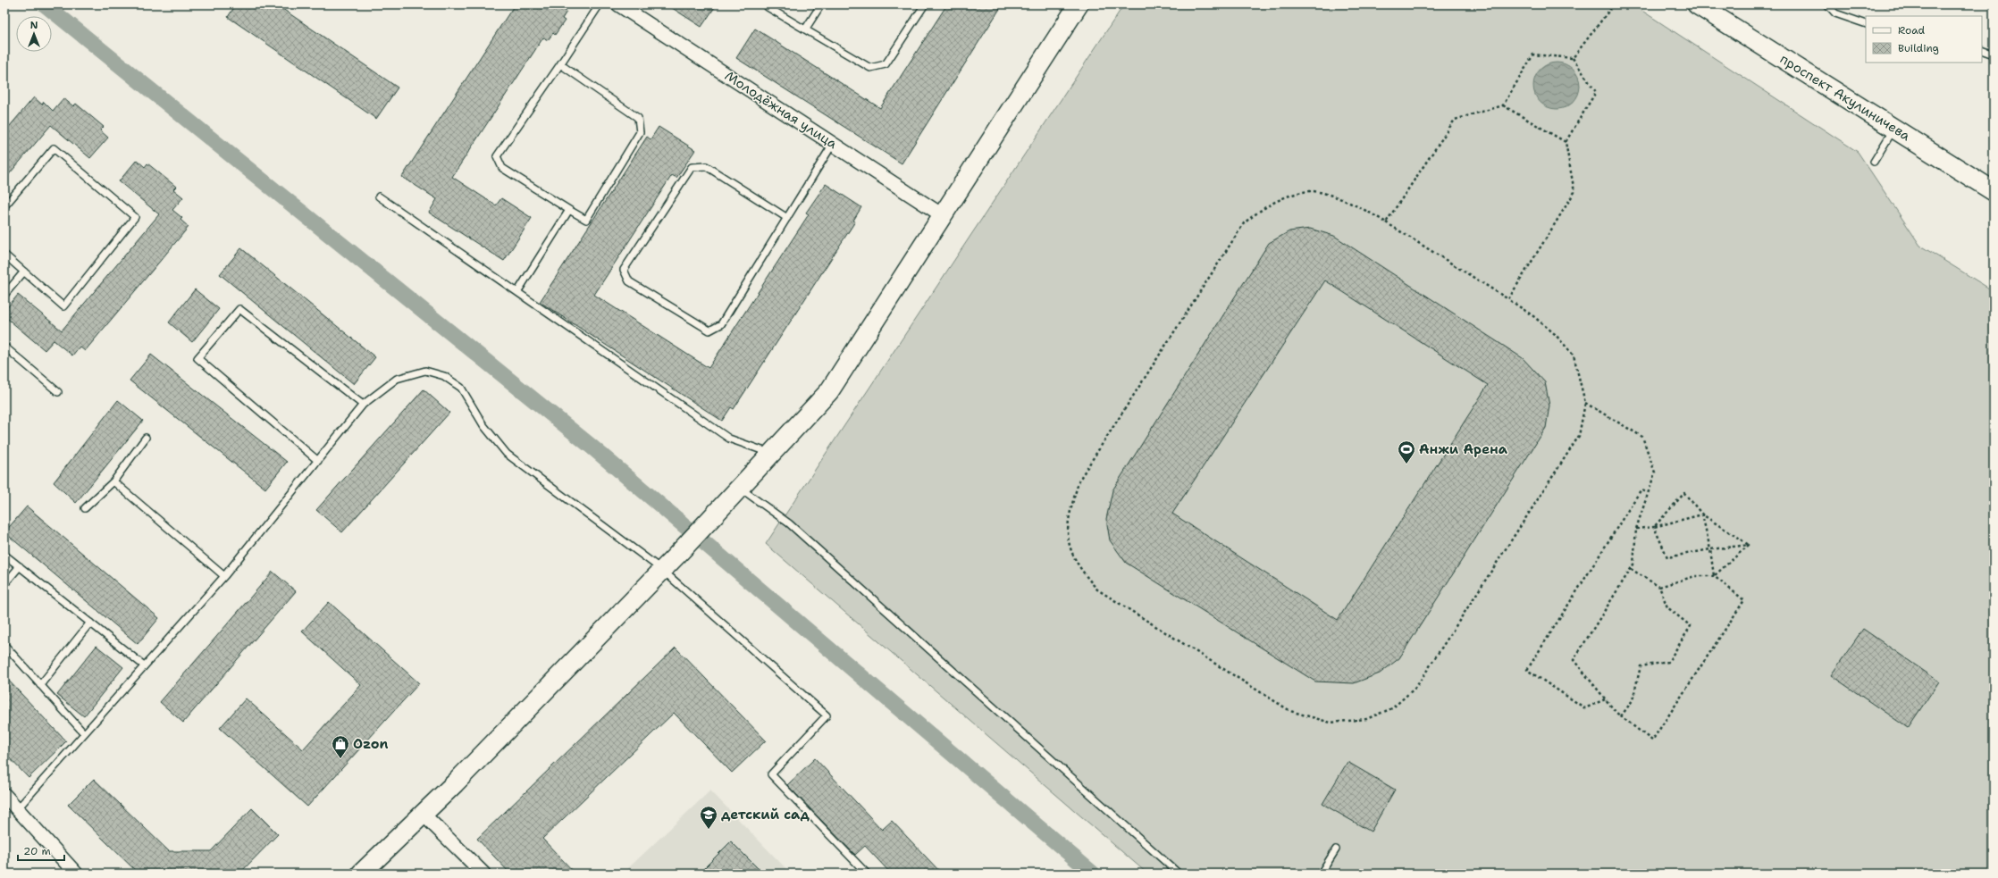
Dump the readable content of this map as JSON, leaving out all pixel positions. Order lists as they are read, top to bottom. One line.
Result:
{"streets":{"street":["проспект Акулиничева","Молодёжная улица"]},"places":{"sports":["Анжи Арена"],"shop":["Ozon"],"school or university":["детский сад"]},"legend":["Road","Building"],"scale_bar":"20 m","north":"top"}
